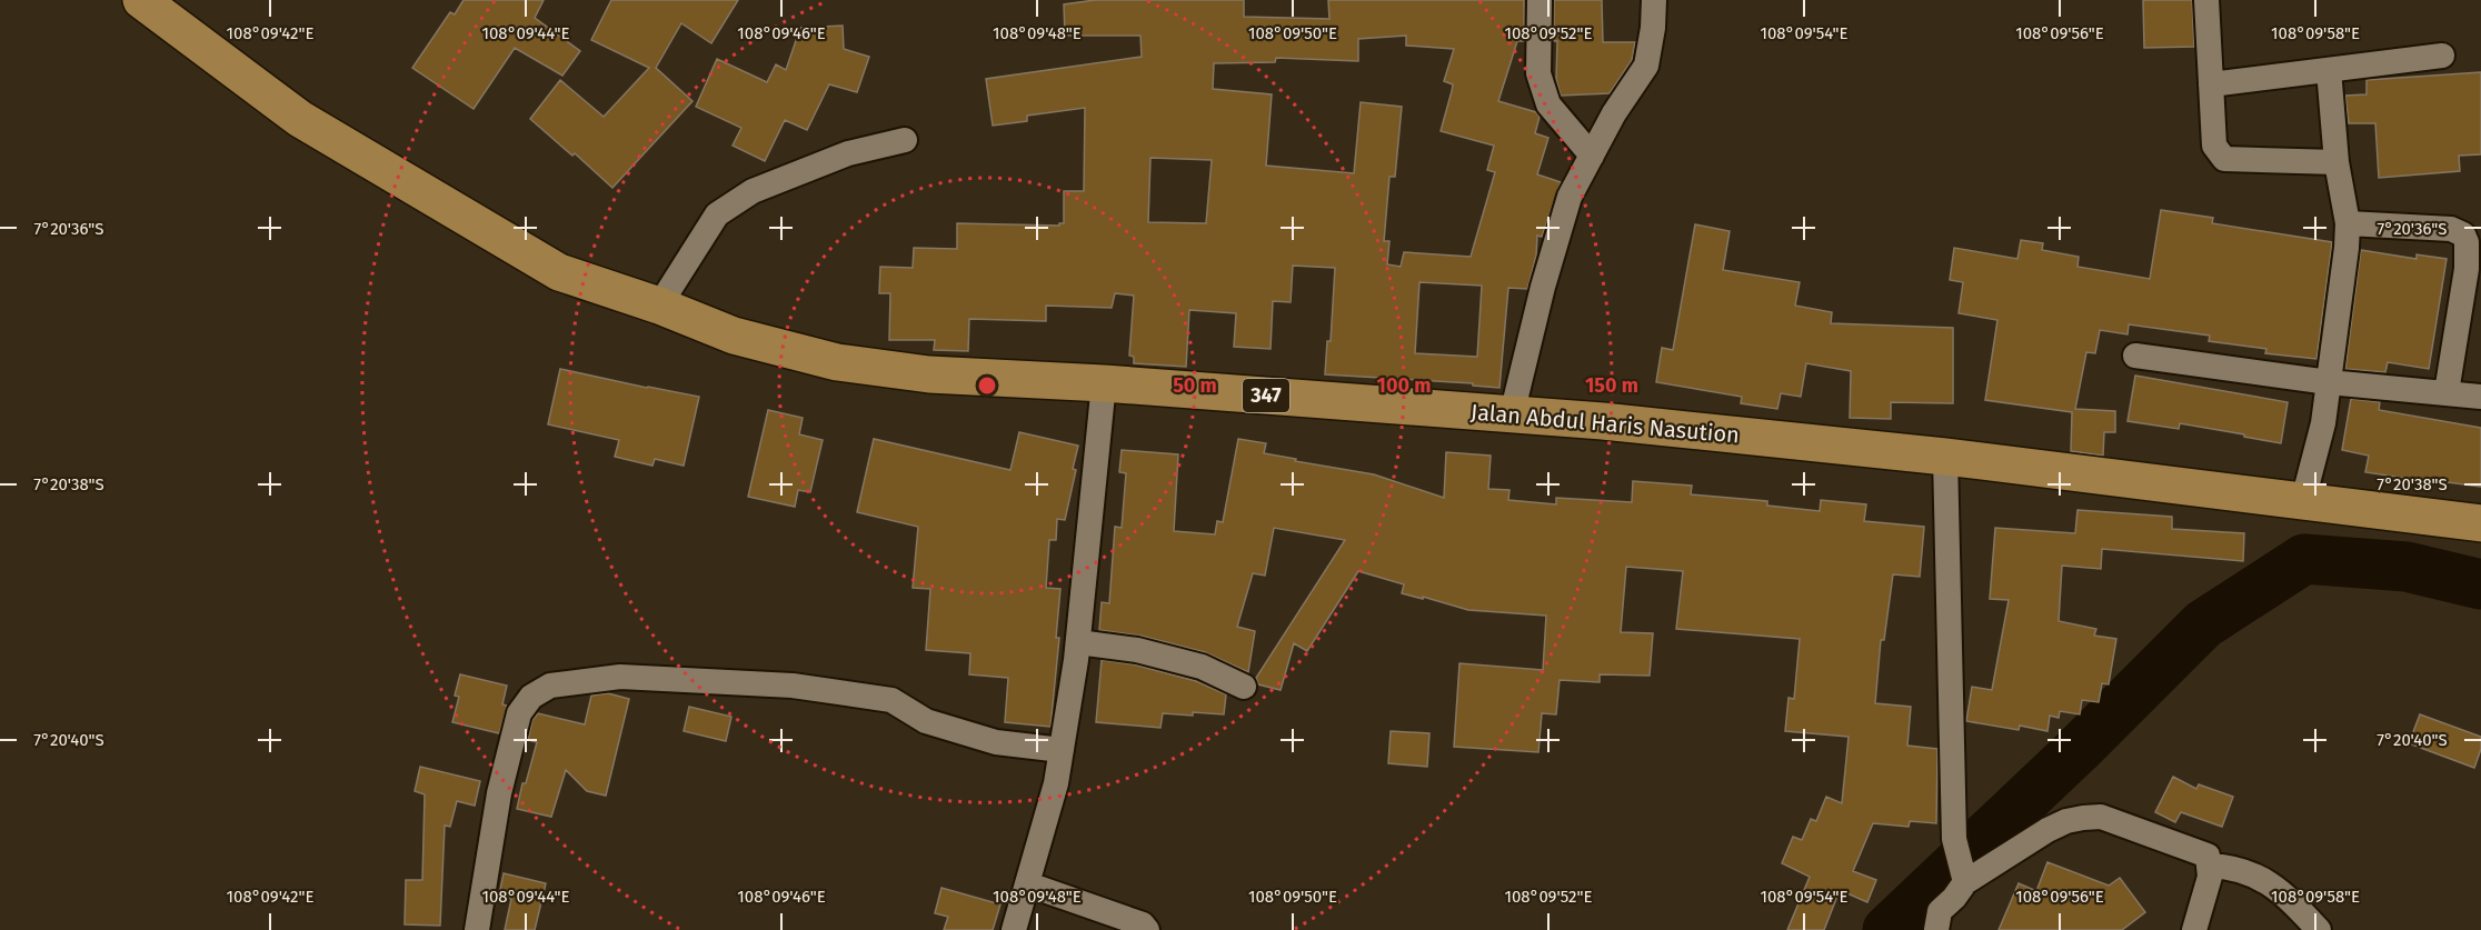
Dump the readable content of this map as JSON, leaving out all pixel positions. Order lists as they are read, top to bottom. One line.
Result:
{"streets":{"main road":["347","Jalan Abdul Haris Nasution"]},"coordinates":["108°09'42\"E","108°09'44\"E","108°09'46\"E","108°09'48\"E","108°09'50\"E","108°09'52\"E","108°09'54\"E","108°09'56\"E","108°09'58\"E","7°20'36\"S","7°20'38\"S","7°20'40\"S"],"rings":["50 m","100 m","150 m"]}
